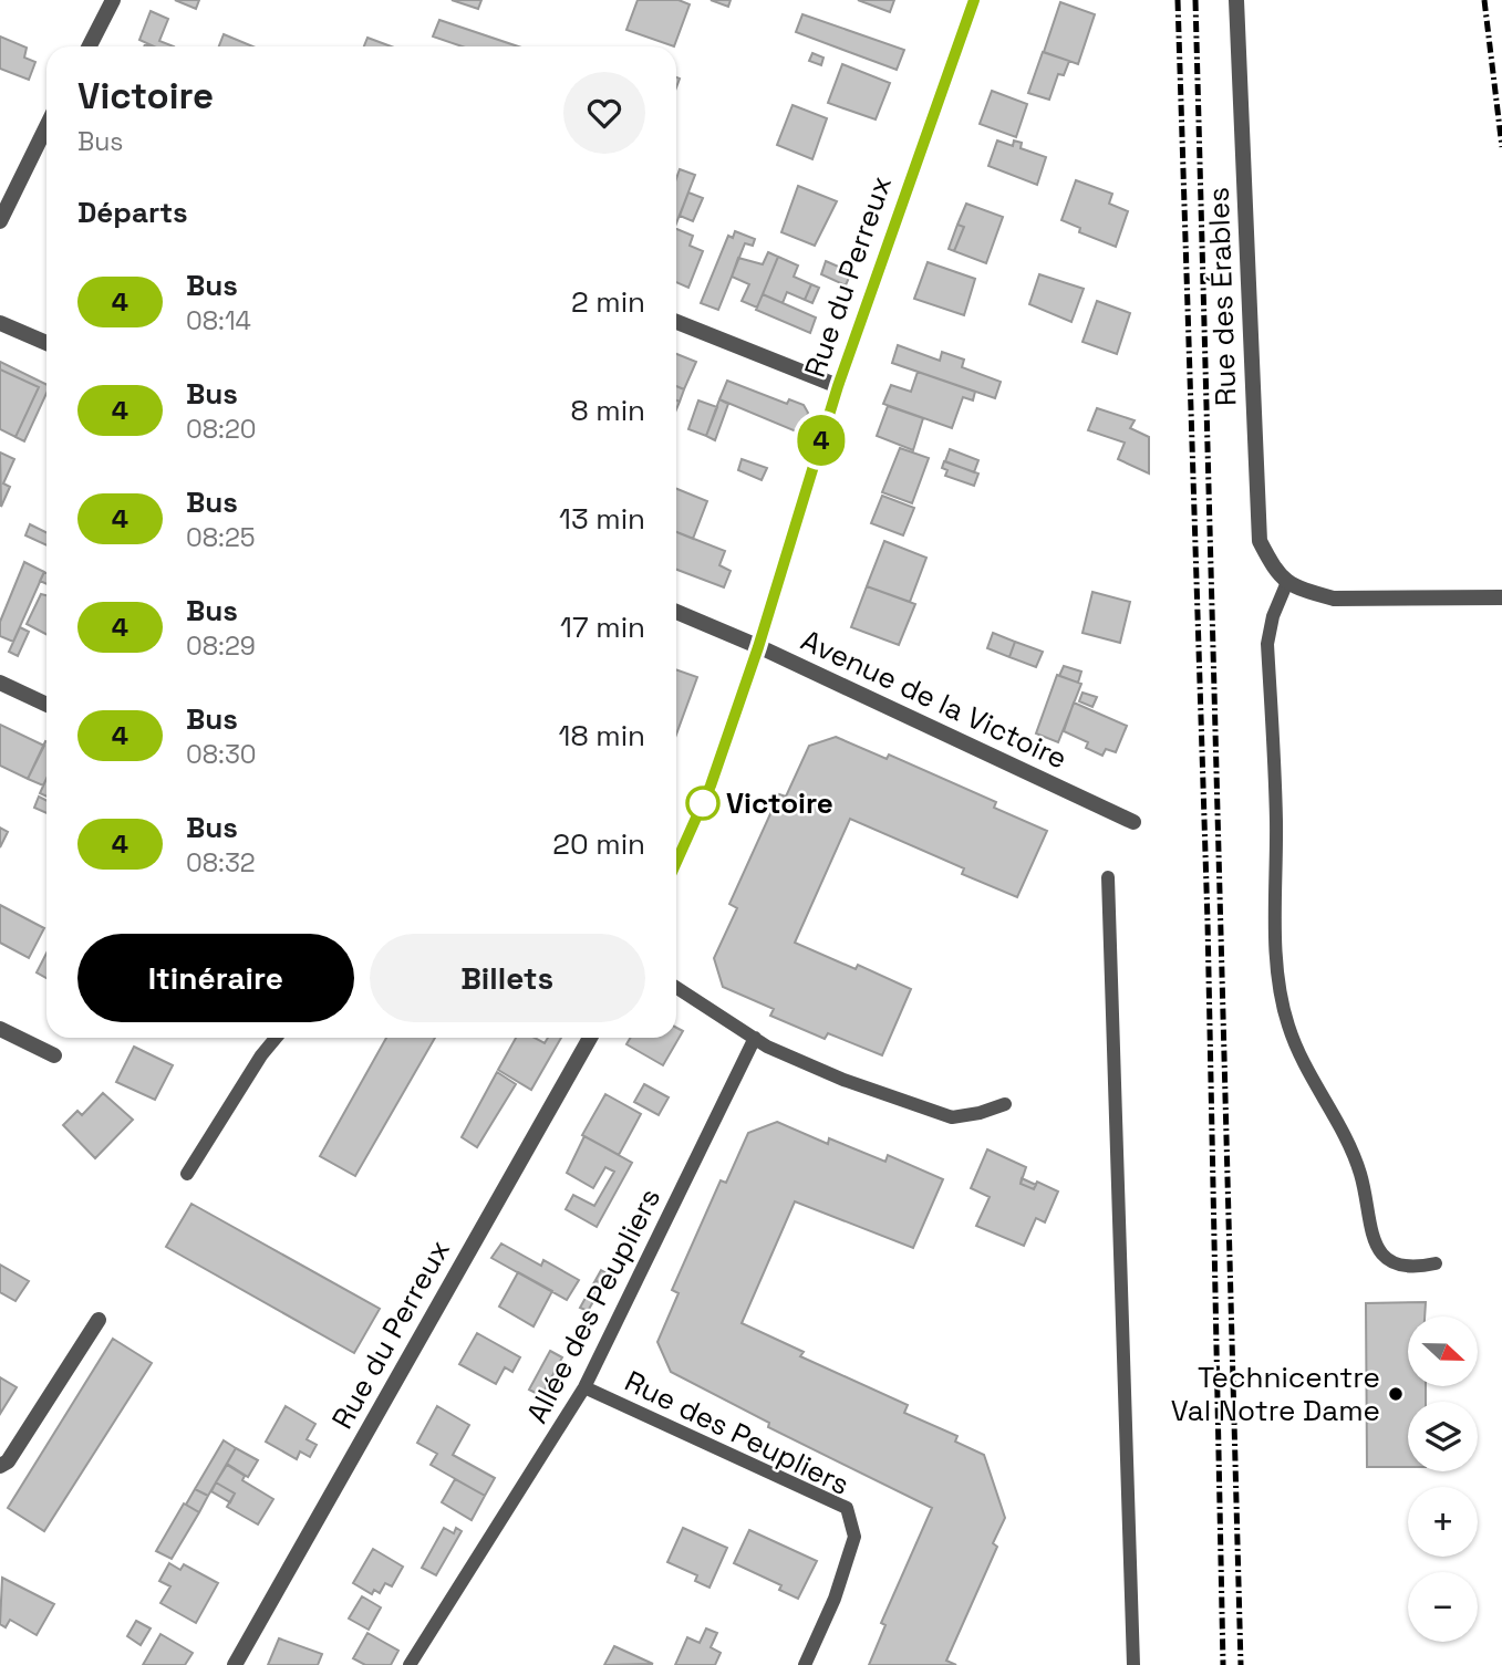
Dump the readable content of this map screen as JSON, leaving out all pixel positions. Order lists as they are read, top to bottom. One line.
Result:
{"streets":{"street":["Rue du Perreux","Rue des Érables","Avenue de la Victoire"],"lane":["Allée des Peupliers","Rue des Peupliers"]},"crossings":[["Rue du Perreux","Avenue de la Victoire"],["Allée des Peupliers","Rue des Peupliers"]],"places":["Victoire","Technicentre Val Notre Dame"],"lines":["bus line 4"],"north":"right","page":{"on_map":"4","heading":[["Victoire","Bus"],"Départs"],"list":[{"mark":"4","name":"Bus","note":"08:14","value":"2 min"},{"mark":"4","name":"Bus","note":"08:20","value":"8 min"},{"mark":"4","name":"Bus","note":"08:25","value":"13 min"},{"mark":"4","name":"Bus","note":"08:29","value":"17 min"},{"mark":"4","name":"Bus","note":"08:30","value":"18 min"},{"mark":"4","name":"Bus","note":"08:32","value":"20 min"}],"buttons":["Itinéraire","Billets"],"map_buttons":["+","−"]}}
